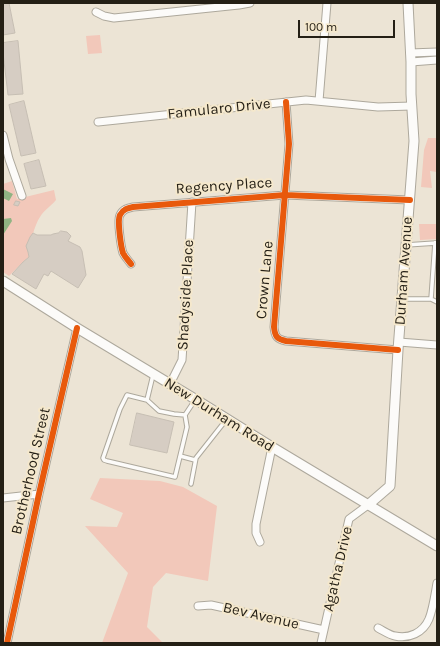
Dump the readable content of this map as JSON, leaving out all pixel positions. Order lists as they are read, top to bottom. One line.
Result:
{"streets":{"main road":["Durham Avenue","New Durham Road"],"street":["Famularo Drive","Regency Place","Crown Lane","Shadyside Place","Brotherhood Street","Agatha Drive","Bev Avenue"]},"crossings":[["Famularo Drive","Durham Avenue"],["Famularo Drive","Crown Lane"],["Regency Place","Durham Avenue"],["Regency Place","Crown Lane"],["Regency Place","Shadyside Place"],["Durham Avenue","Crown Lane"],["Durham Avenue","New Durham Road"],["Durham Avenue","Agatha Drive"],["Shadyside Place","New Durham Road"],["New Durham Road","Brotherhood Street"],["New Durham Road","Agatha Drive"],["Agatha Drive","Bev Avenue"]],"scale_bar":"100 m"}
